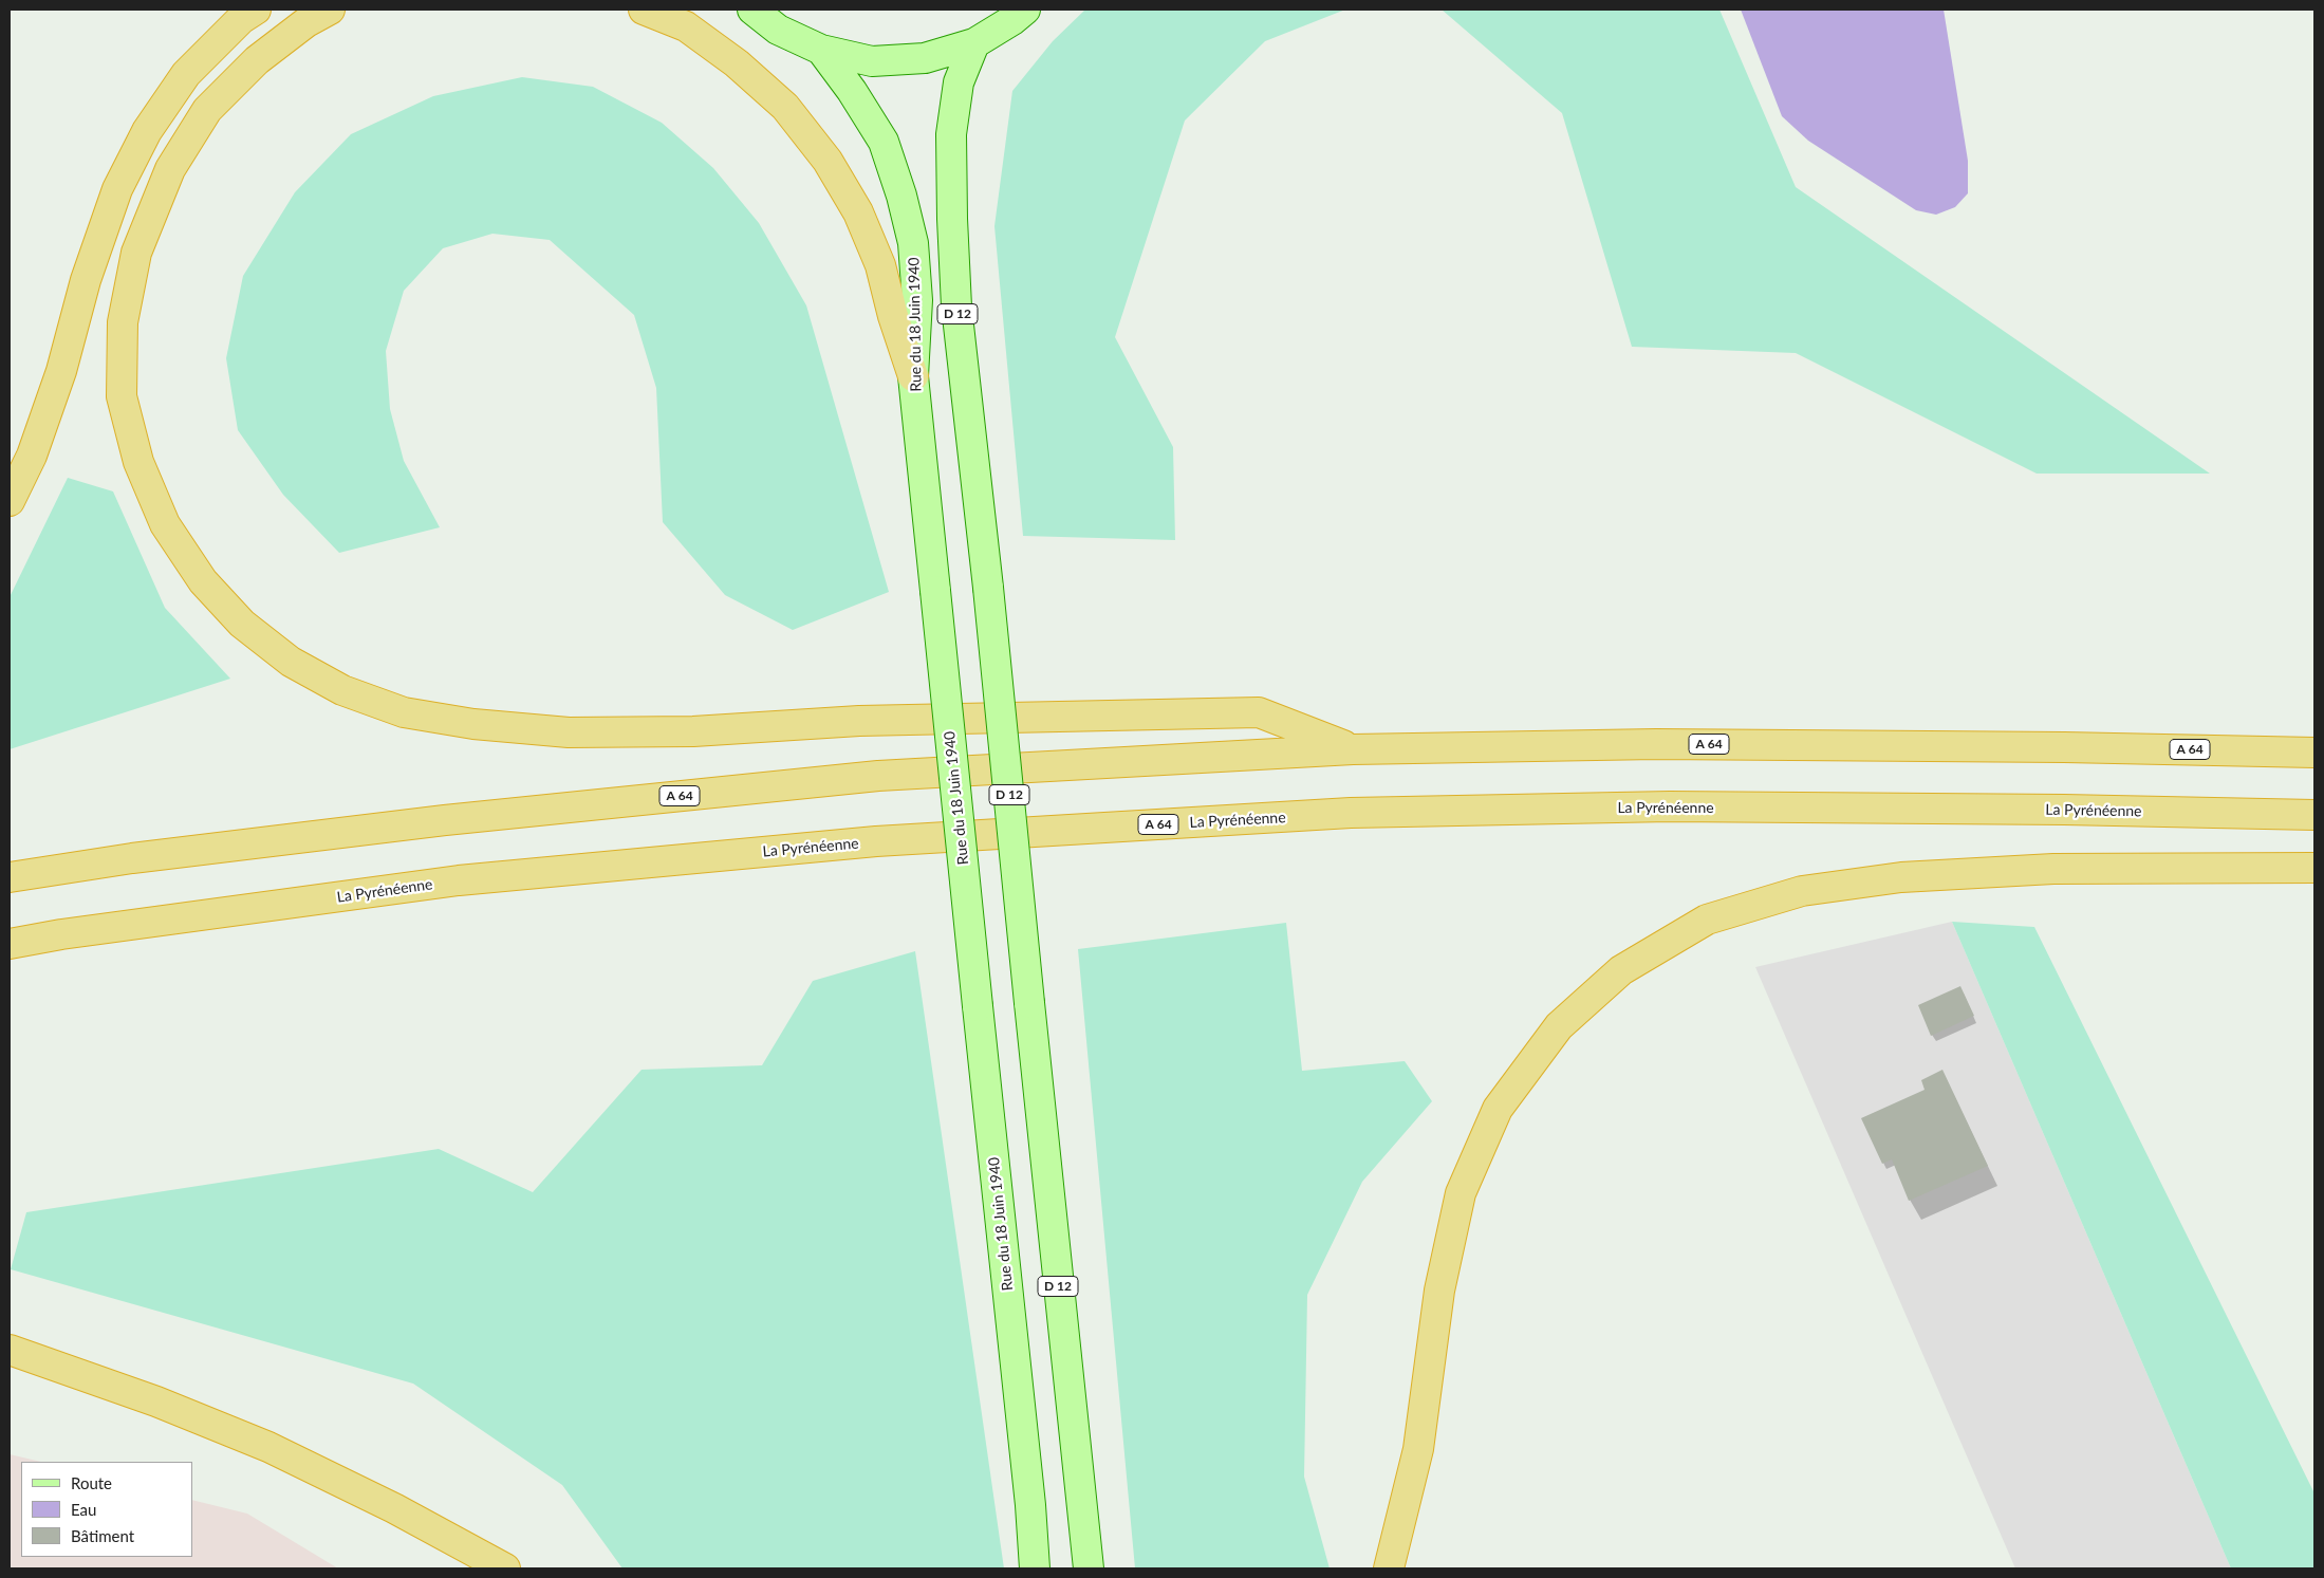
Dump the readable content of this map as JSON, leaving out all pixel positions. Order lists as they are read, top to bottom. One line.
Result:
{"streets":{"highway":["A 64","La Pyrénéenne"],"main road":["D 12","Rue du 18 Juin 1940"]},"legend":["Route","Eau","Bâtiment"]}
